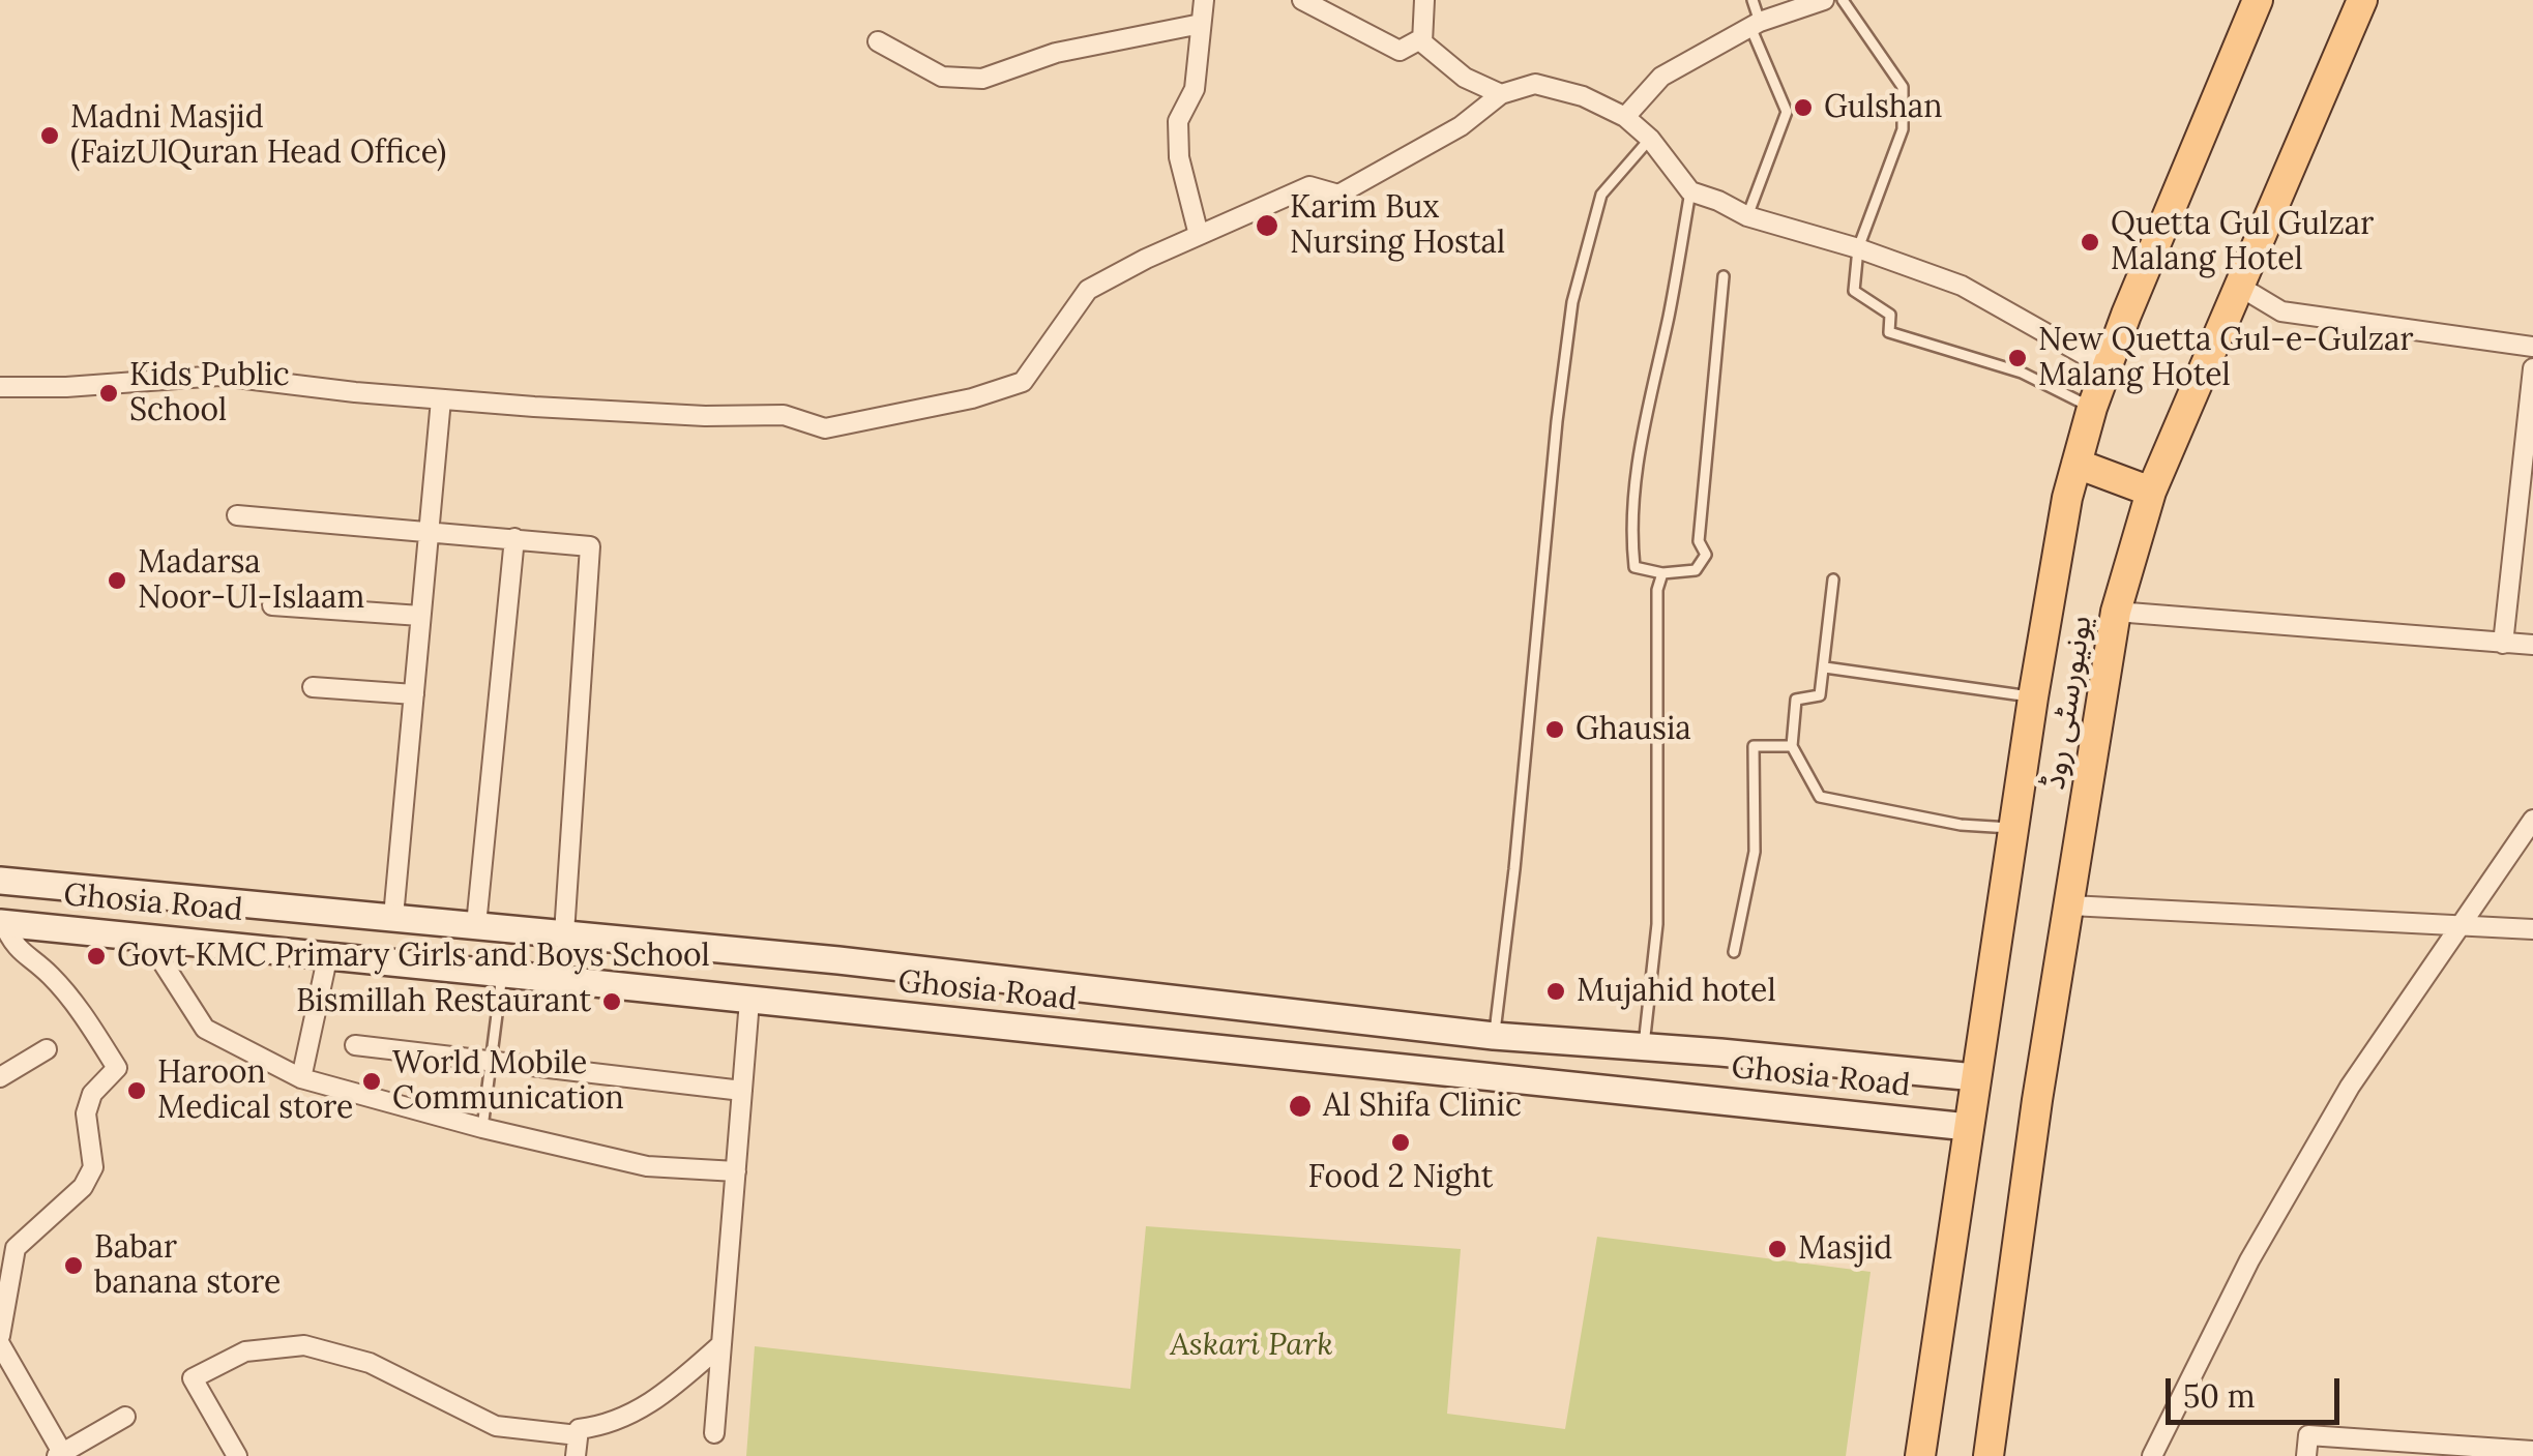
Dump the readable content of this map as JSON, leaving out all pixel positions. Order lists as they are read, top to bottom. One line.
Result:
{"streets":{"main road":["یونیورسٹی روڈ","Ghosia Road"]},"crossings":[["یونیورسٹی روڈ","Ghosia Road"]],"parks":["Askari Park"],"places":["Gulshan","Madni Masjid (FaizUlQuran Head Office)","Karim Bux Nursing Hostal","Quetta Gul Gulzar Malang Hotel","New Quetta Gul-e-Gulzar Malang Hotel","Kids Public School","Madarsa Noor-Ul-Islaam","Ghausia","Govt KMC Primary Girls and Boys School","Mujahid hotel","Bismillah Restaurant","World Mobile Communication","Haroon Medical store","Al Shifa Clinic","Food 2 Night","Masjid","Babar banana store"],"scale_bar":"50 m"}
